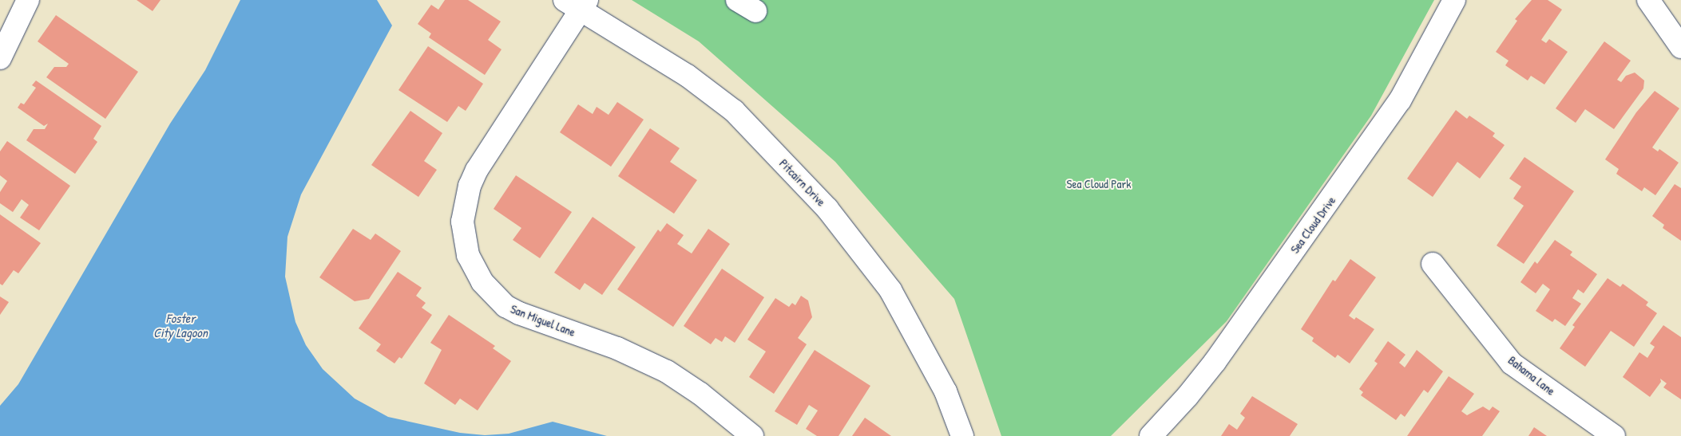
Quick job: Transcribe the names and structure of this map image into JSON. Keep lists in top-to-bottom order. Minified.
{"streets":{"street":["Pitcairn Drive","Sea Cloud Drive","San Miguel Lane","Bahama Lane"]},"crossings":[["Pitcairn Drive","San Miguel Lane"]],"water":["Foster City Lagoon"],"parks":["Sea Cloud Park"]}
